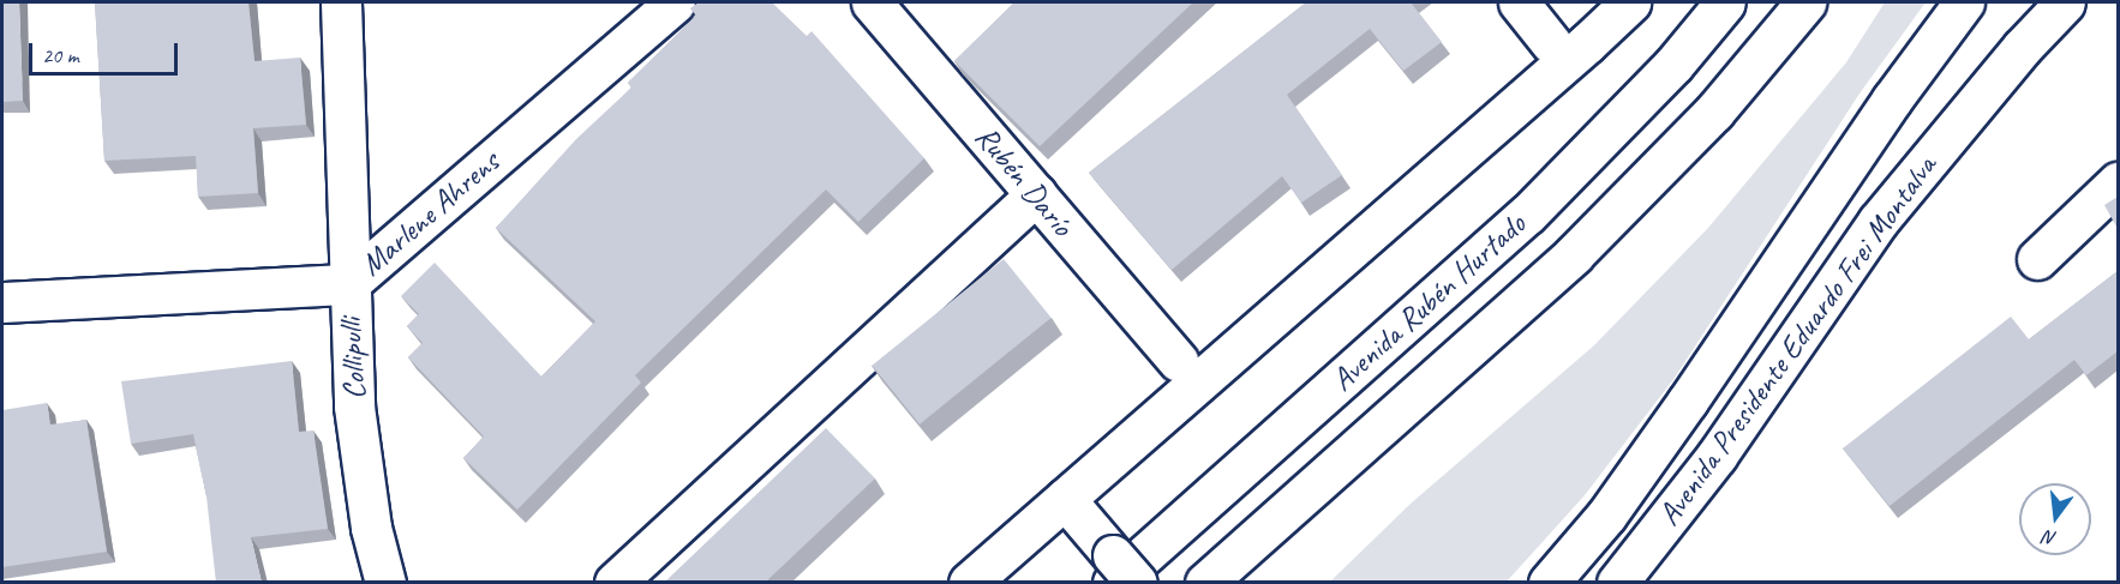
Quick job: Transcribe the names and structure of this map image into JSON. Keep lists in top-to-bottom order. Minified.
{"streets":{"main road":["Rubén Darío","Marlene Ahrens","Avenida Rubén Hurtado","Avenida Presidente Eduardo Frei Montalva","Collipulli"]},"crossings":[["Marlene Ahrens","Collipulli"]],"scale_bar":"20 m","north":"bottom"}
